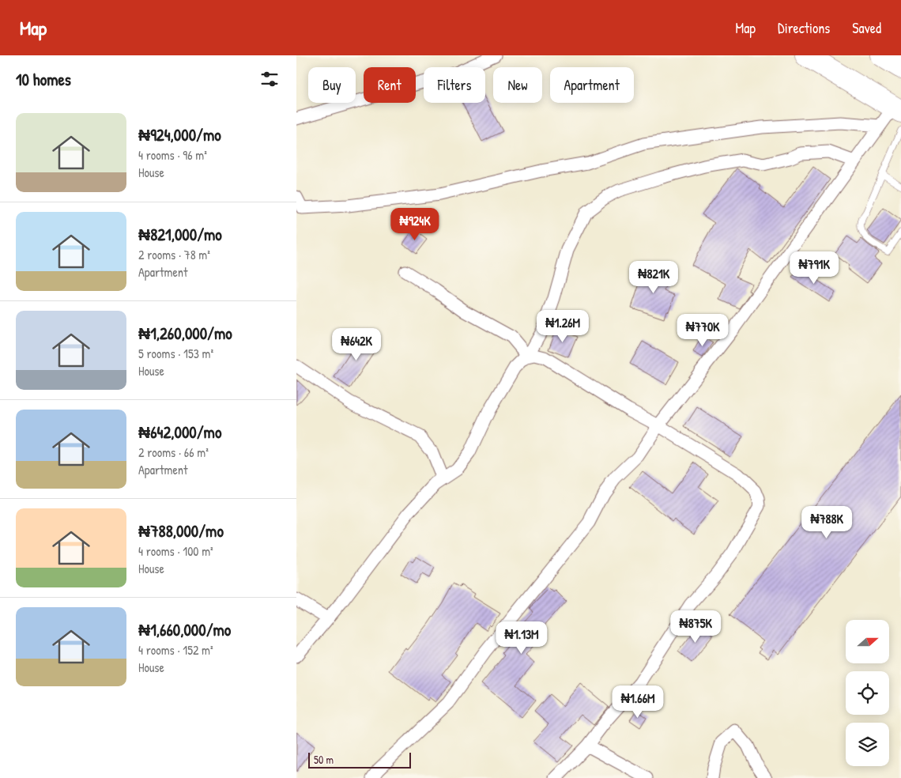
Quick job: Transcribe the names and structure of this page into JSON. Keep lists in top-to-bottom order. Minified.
{"scale_bar":"50 m","north":"right","page":{"header":"Map","nav":["Map","Directions","Saved"],"heading":"10 homes","chip":["Buy","Rent","Filters","New","Apartment"],"list":[{"name":"₦924,000/mo","note":"4 rooms · 96 m² · House"},{"name":"₦821,000/mo","note":"2 rooms · 78 m² · Apartment"},{"name":"₦1,260,000/mo","note":"5 rooms · 153 m² · House"},{"name":"₦642,000/mo","note":"2 rooms · 66 m² · Apartment"},{"name":"₦788,000/mo","note":"4 rooms · 100 m² · House"},{"name":"₦1,660,000/mo","note":"4 rooms · 152 m² · House"}],"price":["₦924K","₦791K","₦821K","₦1.26M","₦770K","₦642K","₦788K","₦875K","₦1.13M","₦1.66M"],"scale":"50 m"}}
